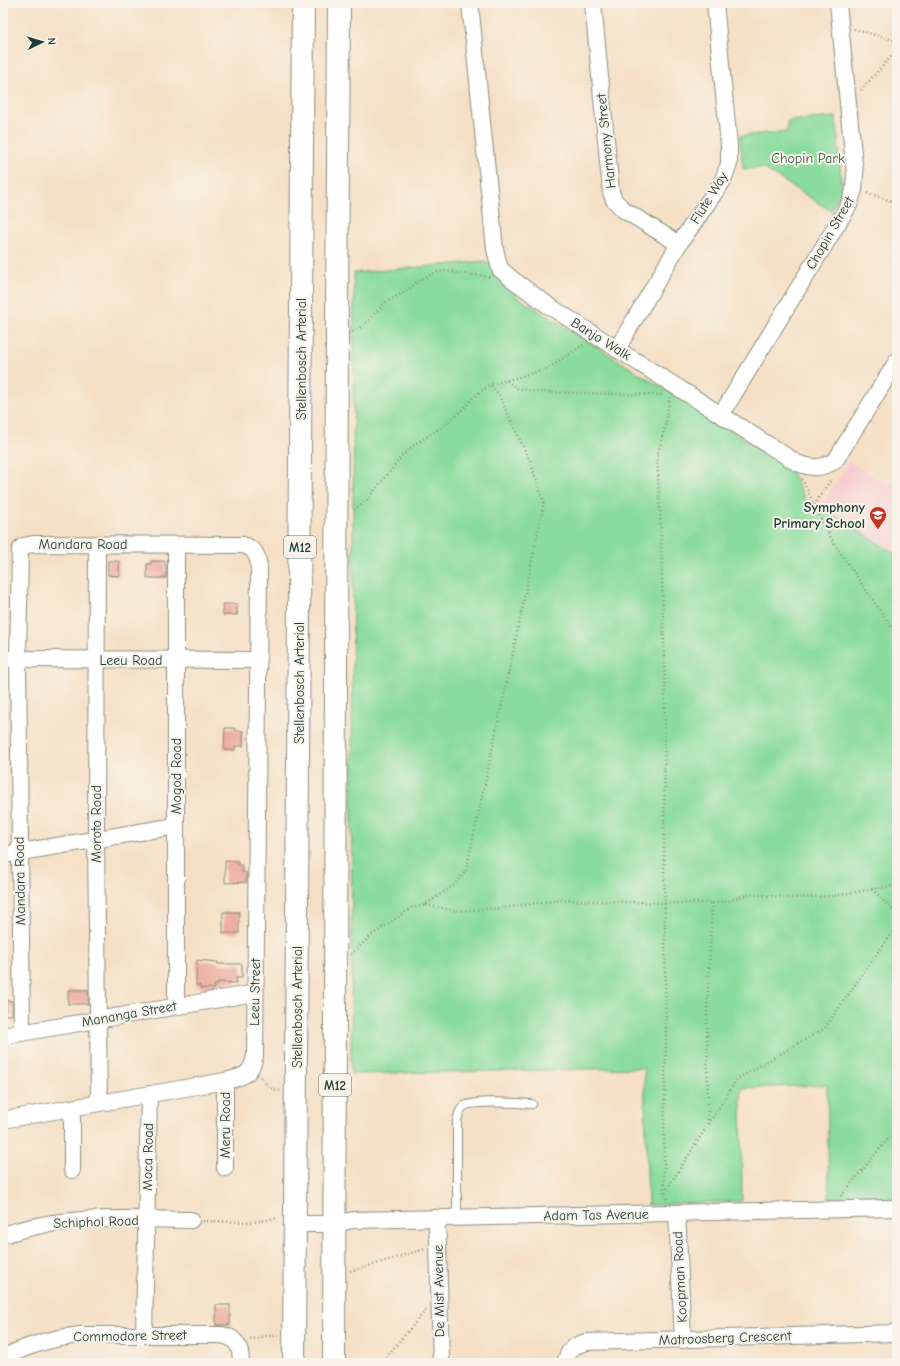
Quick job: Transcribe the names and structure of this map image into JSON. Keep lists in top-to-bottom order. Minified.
{"streets":{"main road":["Stellenbosch Arterial","M12"],"street":["Harmony Street","Flute Way","Chopin Street","Banjo Walk","Mandara Road","Leeu Road","Mogod Road","Moroto Road","Leeu Street","Mananga Street","Meru Road","Moca Road","Adam Tas Avenue","Schiphol Road","Koopman Road","De Mist Avenue","Commodore Street","Matroosberg Crescent"]},"crossings":[["Harmony Street","Flute Way"],["Flute Way","Banjo Walk"],["Chopin Street","Banjo Walk"],["Stellenbosch Arterial","Adam Tas Avenue"],["Mandara Road","Leeu Road"],["Mandara Road","Mogod Road"],["Mandara Road","Moroto Road"],["Mandara Road","Leeu Street"],["Mandara Road","Mananga Street"],["M12","Adam Tas Avenue"],["Leeu Road","Mogod Road"],["Leeu Road","Moroto Road"],["Leeu Road","Leeu Street"],["Mogod Road","Mananga Street"],["Moroto Road","Mananga Street"],["Leeu Street","Mananga Street"],["Moca Road","Schiphol Road"],["Moca Road","Commodore Street"],["Adam Tas Avenue","Koopman Road"],["Adam Tas Avenue","De Mist Avenue"],["Koopman Road","Matroosberg Crescent"]],"parks":["Chopin Park"],"places":{"school or university":["Symphony Primary School"]},"north":"right"}
